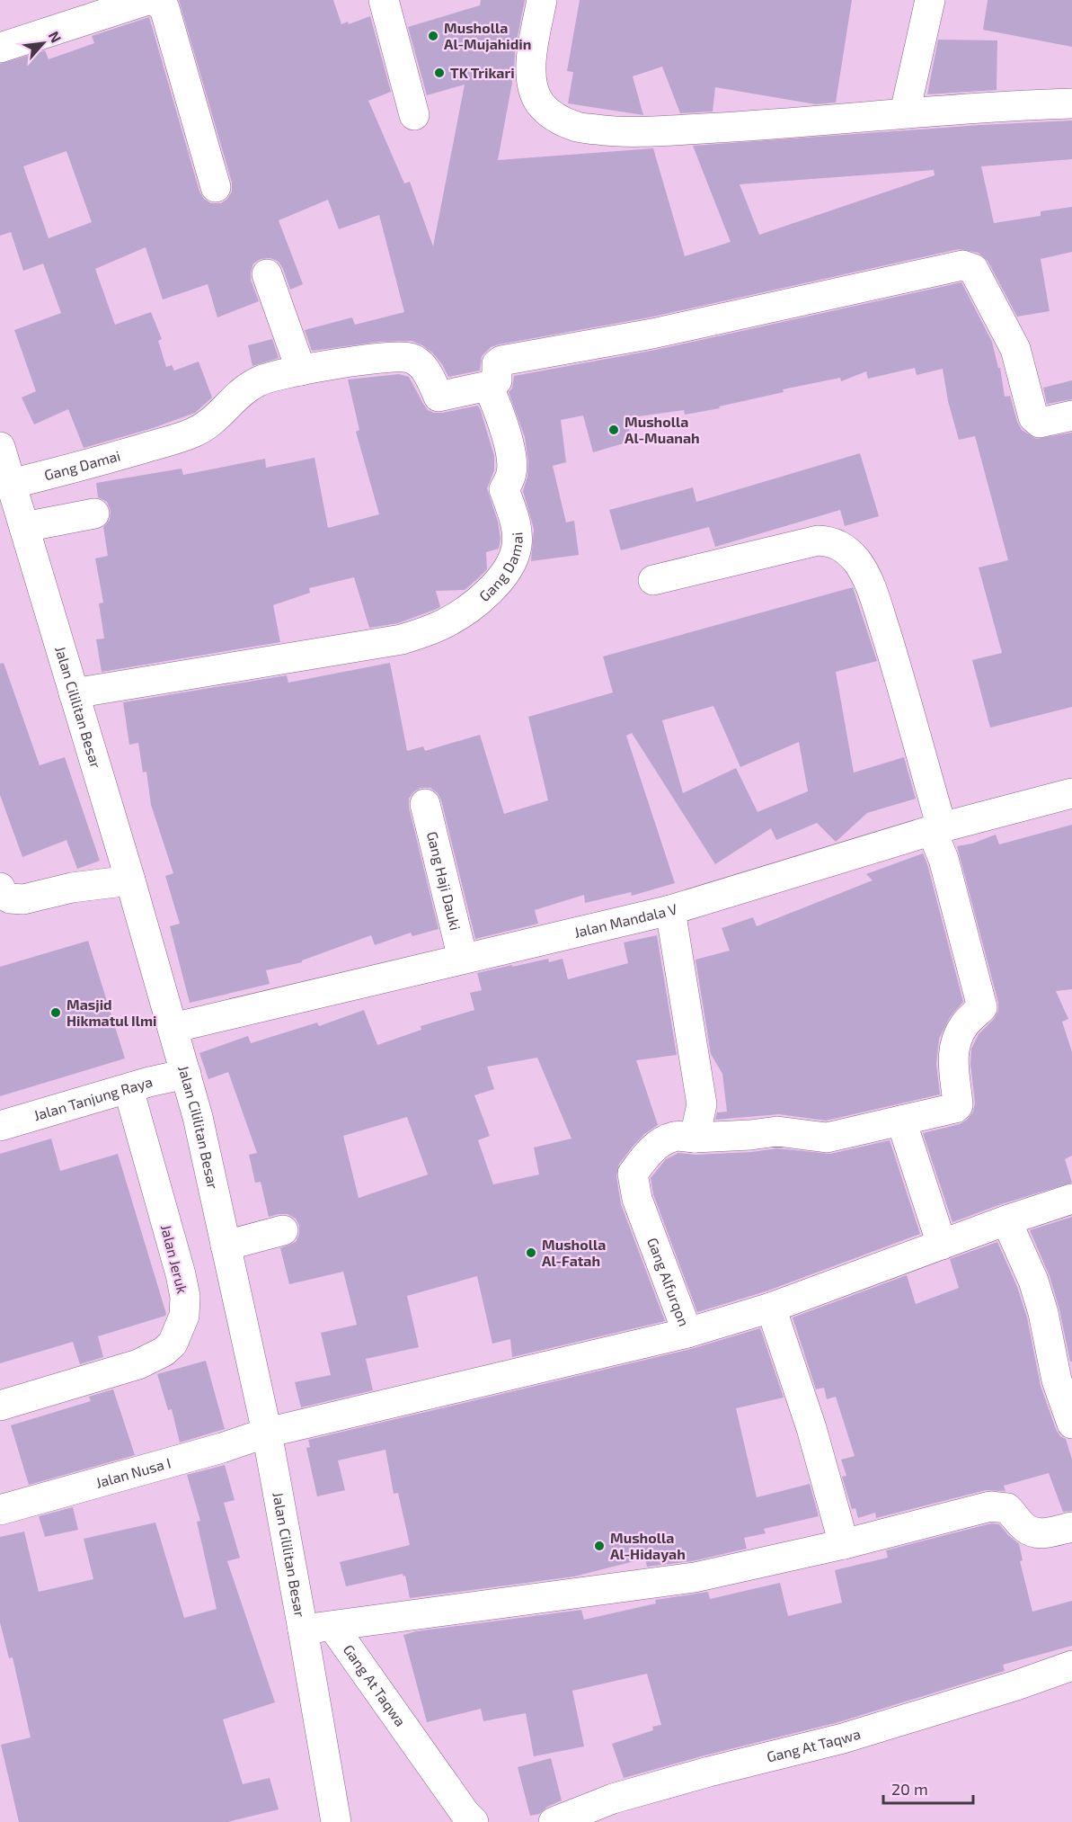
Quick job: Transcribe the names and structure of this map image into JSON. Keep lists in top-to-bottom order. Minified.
{"streets":{"street":["Gang Damai","Jalan Cililitan Besar","Gang Haji Dauki","Jalan Mandala V","Jalan Tanjung Raya","Jalan Jeruk","Gang Alfurqon","Jalan Nusa I","Gang At Taqwa"]},"crossings":[["Gang Damai","Jalan Cililitan Besar"],["Jalan Cililitan Besar","Jalan Mandala V"],["Jalan Cililitan Besar","Jalan Tanjung Raya"],["Jalan Cililitan Besar","Gang Alfurqon"],["Jalan Cililitan Besar","Jalan Nusa I"],["Gang Haji Dauki","Jalan Mandala V"],["Jalan Tanjung Raya","Jalan Jeruk"],["Gang Alfurqon","Jalan Nusa I"]],"places":["Musholla Al-Mujahidin","TK Trikari","Musholla Al-Muanah","Masjid Hikmatul Ilmi","Musholla Al-Fatah","Musholla Al-Hidayah"],"scale_bar":"20 m","north":"top right"}
